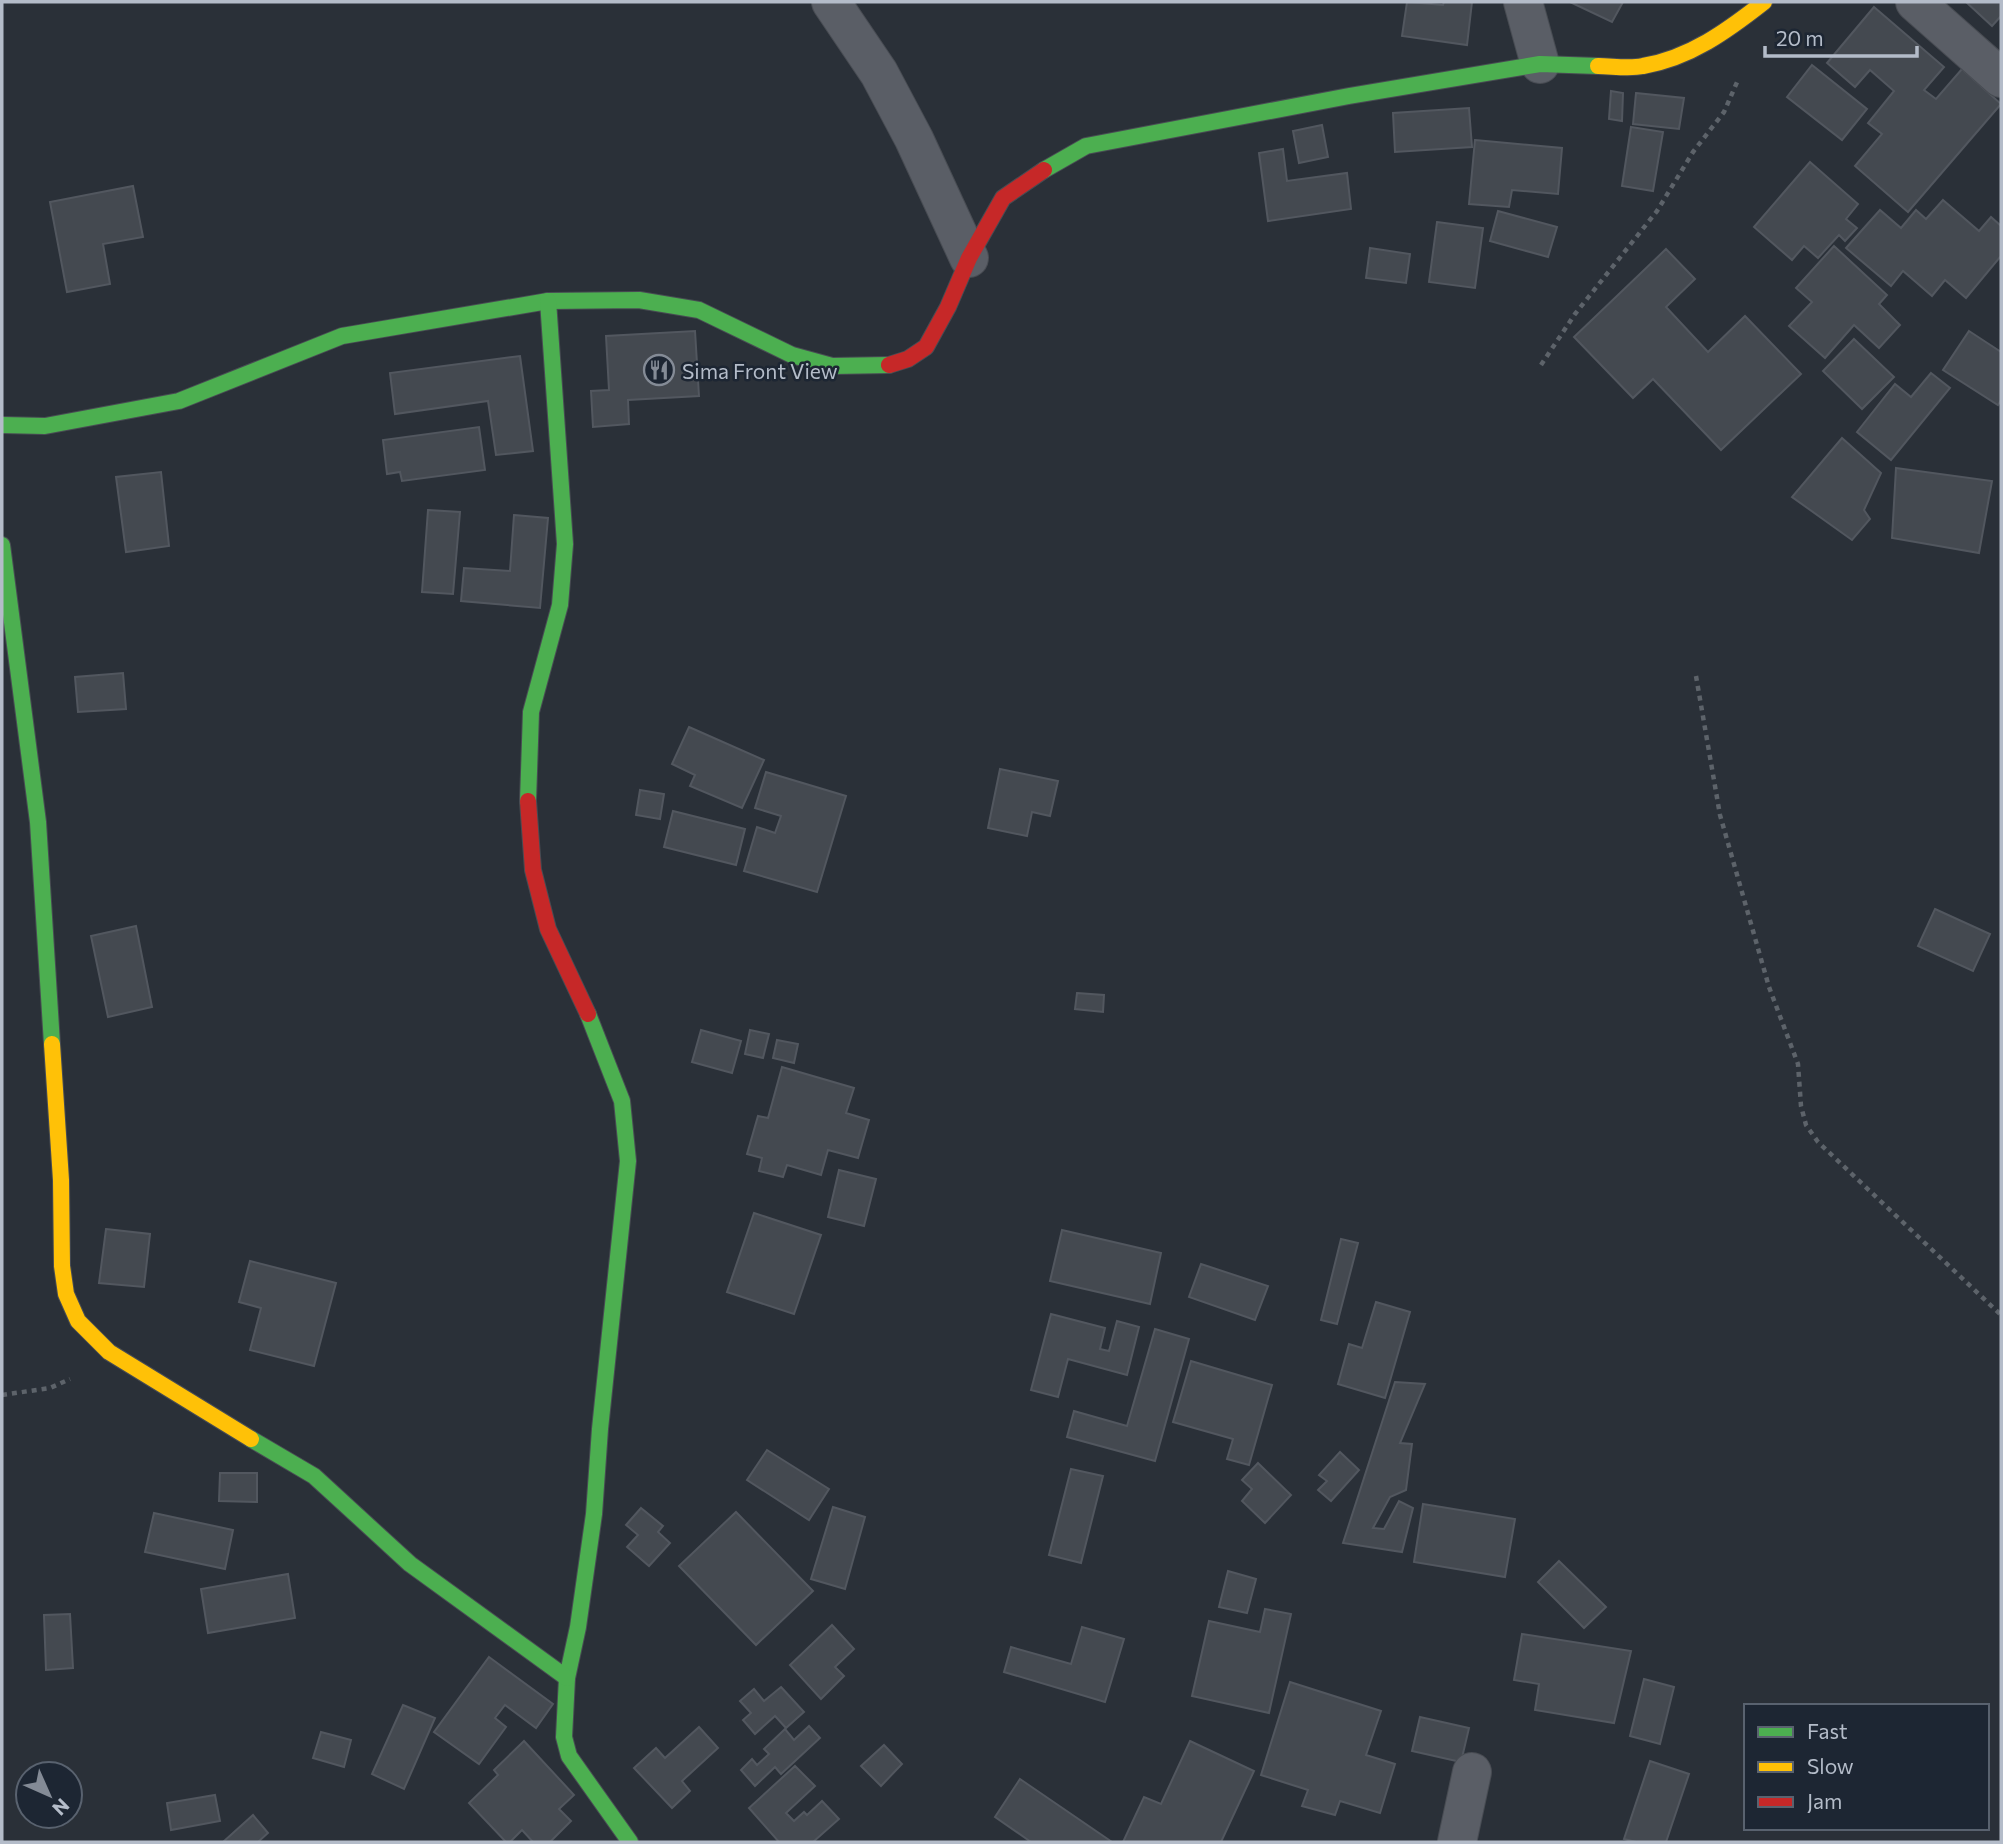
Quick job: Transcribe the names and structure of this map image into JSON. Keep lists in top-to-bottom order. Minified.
{"places":{"restaurant":["Sima Front View"]},"legend":["Fast","Slow","Jam"],"scale_bar":"20 m","north":"bottom right"}
